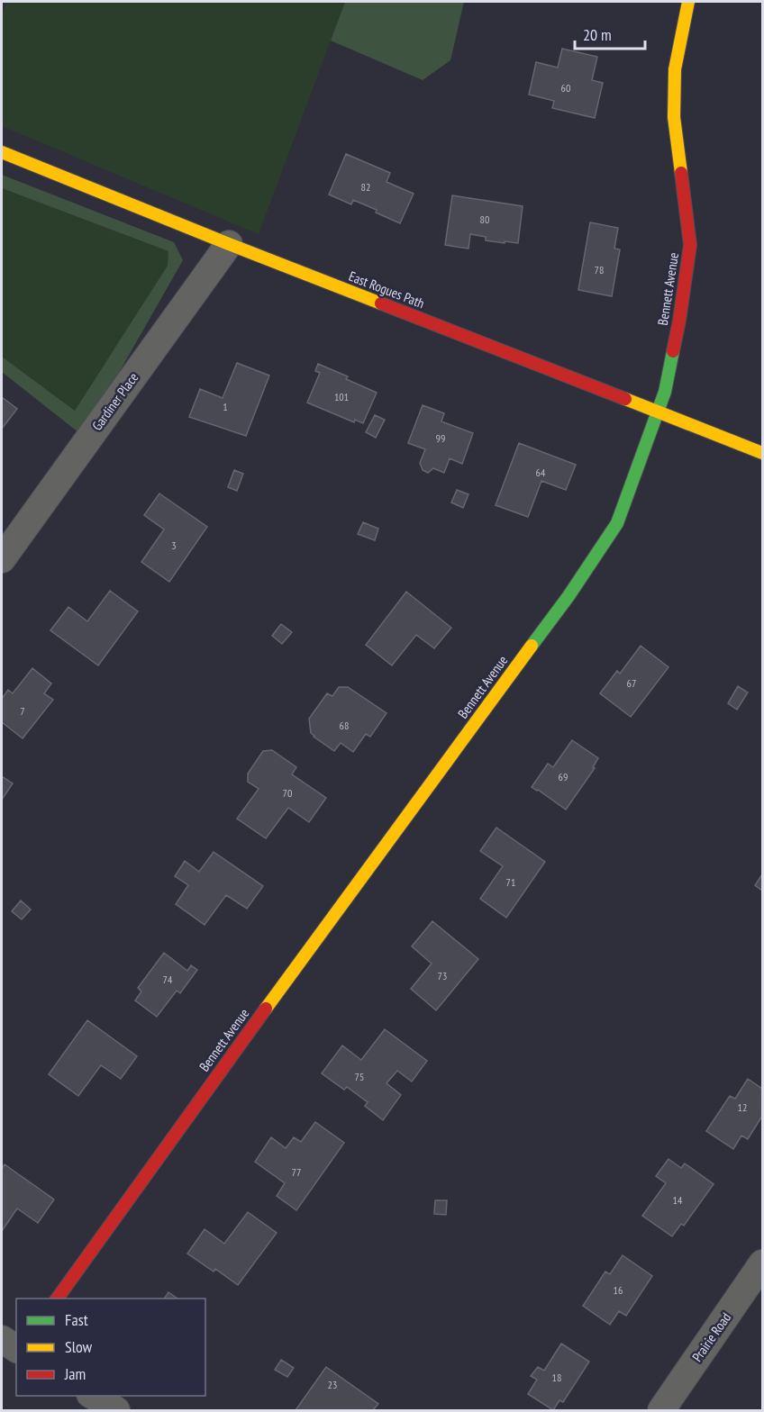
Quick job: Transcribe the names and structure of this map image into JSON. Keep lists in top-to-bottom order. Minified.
{"streets":{"street":["Bennett Avenue","East Rogues Path","Gardiner Place","Prairie Road"]},"crossings":[["Bennett Avenue","East Rogues Path"],["East Rogues Path","Gardiner Place"]],"house_numbers":["60","82","80","78","101","1","99","64","3","67","7","68","69","70","71","73","74","75","12","77","14","16","18","23"],"legend":["Fast","Slow","Jam"],"scale_bar":"20 m"}
